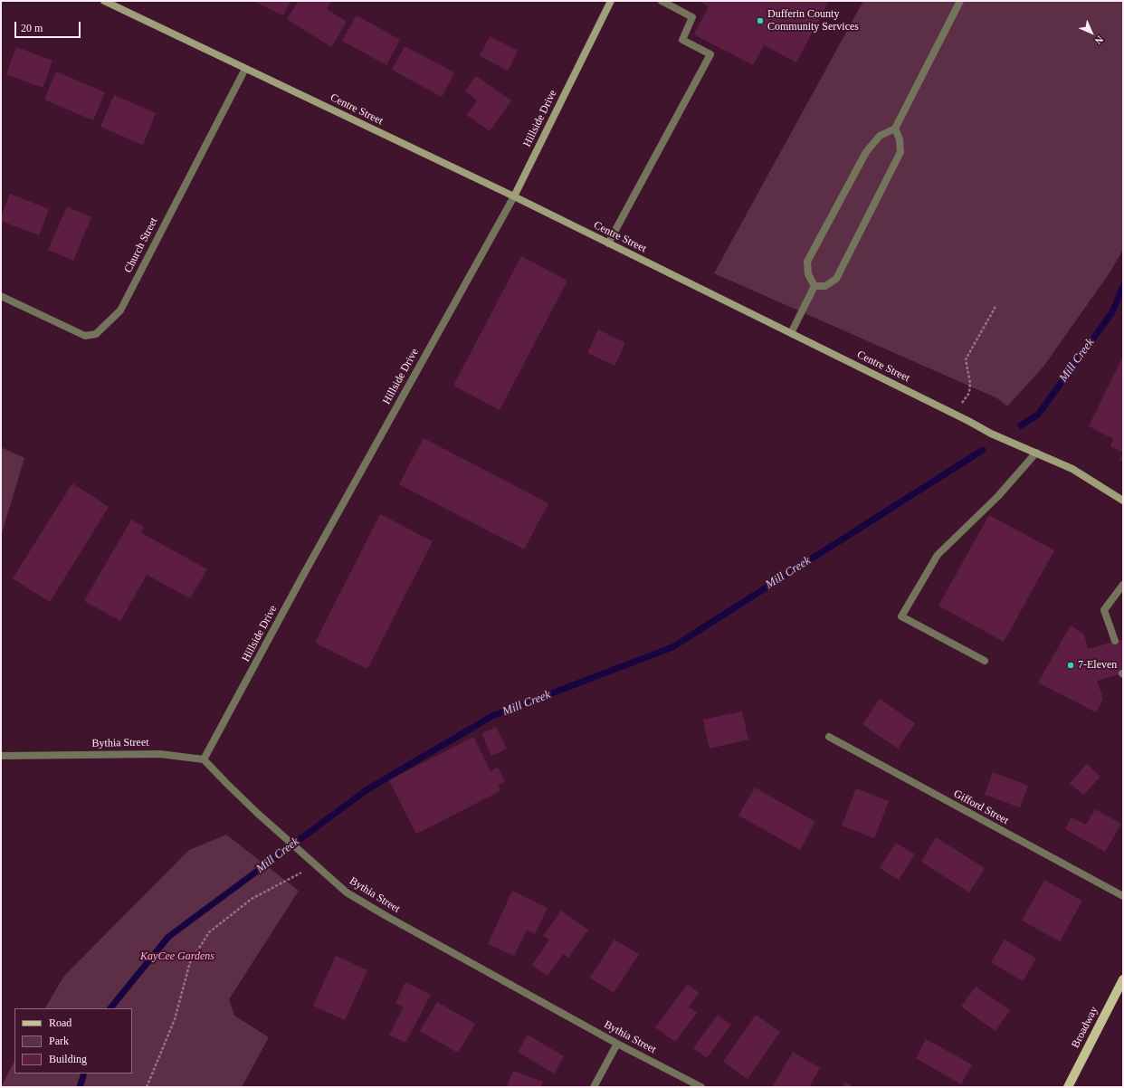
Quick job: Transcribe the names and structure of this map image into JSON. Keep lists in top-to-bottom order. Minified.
{"streets":{"main road":["Broadway"],"street":["Centre Street","Hillside Drive","Church Street","Bythia Street","Gifford Street"]},"crossings":[["Centre Street","Hillside Drive"],["Centre Street","Church Street"],["Hillside Drive","Bythia Street"]],"water":["Mill Creek"],"parks":["KayCee Gardens"],"places":["Dufferin County Community Services","7-Eleven"],"legend":["Road","Park","Building"],"scale_bar":"20 m","north":"bottom right"}
